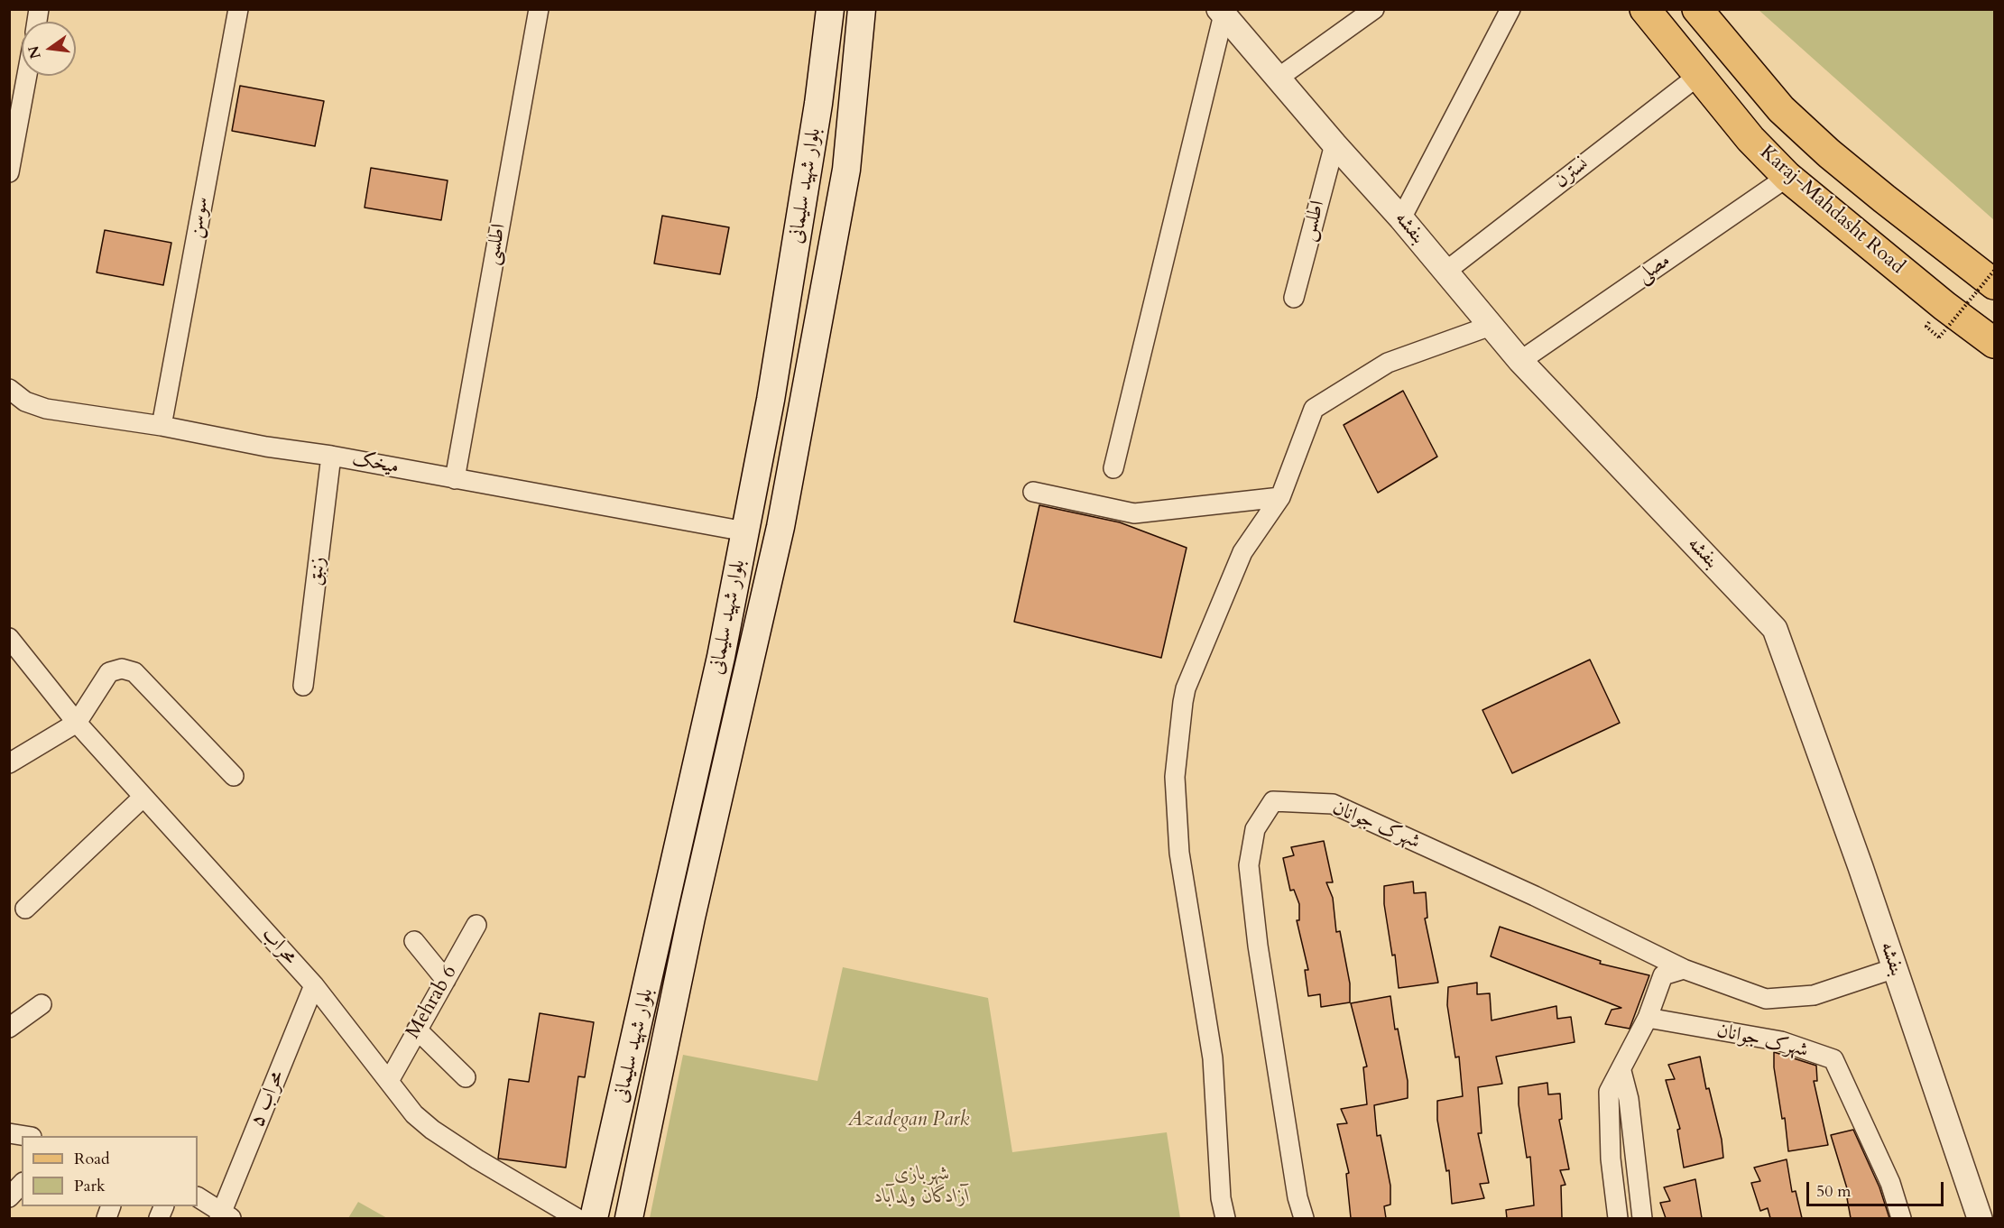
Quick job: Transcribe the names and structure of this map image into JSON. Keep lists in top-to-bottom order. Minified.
{"streets":{"main road":["بلوار شهید سلیمانی","Karaj-Mahdasht Road"],"street":["نسترن","سوسن","اطلس","بنفشه","اطلسی","مصلی","میخک","زنبق","شهرک جوانان","محراب","Mehrab 6","محراب ۵"]},"crossings":[["نسترن","Karaj-Mahdasht Road"],["نسترن","بنفشه"],["بلوار شهید سلیمانی","میخک"],["Karaj-Mahdasht Road","مصلی"],["سوسن","میخک"],["اطلس","بنفشه"],["بنفشه","مصلی"],["بنفشه","شهرک جوانان"],["اطلسی","میخک"],["میخک","زنبق"],["محراب","Mehrab 6"],["محراب","محراب ۵"]],"parks":["Azadegan Park","شهربازی آزادگان ولدآباد"],"legend":["Road","Park"],"scale_bar":"50 m","north":"left"}
